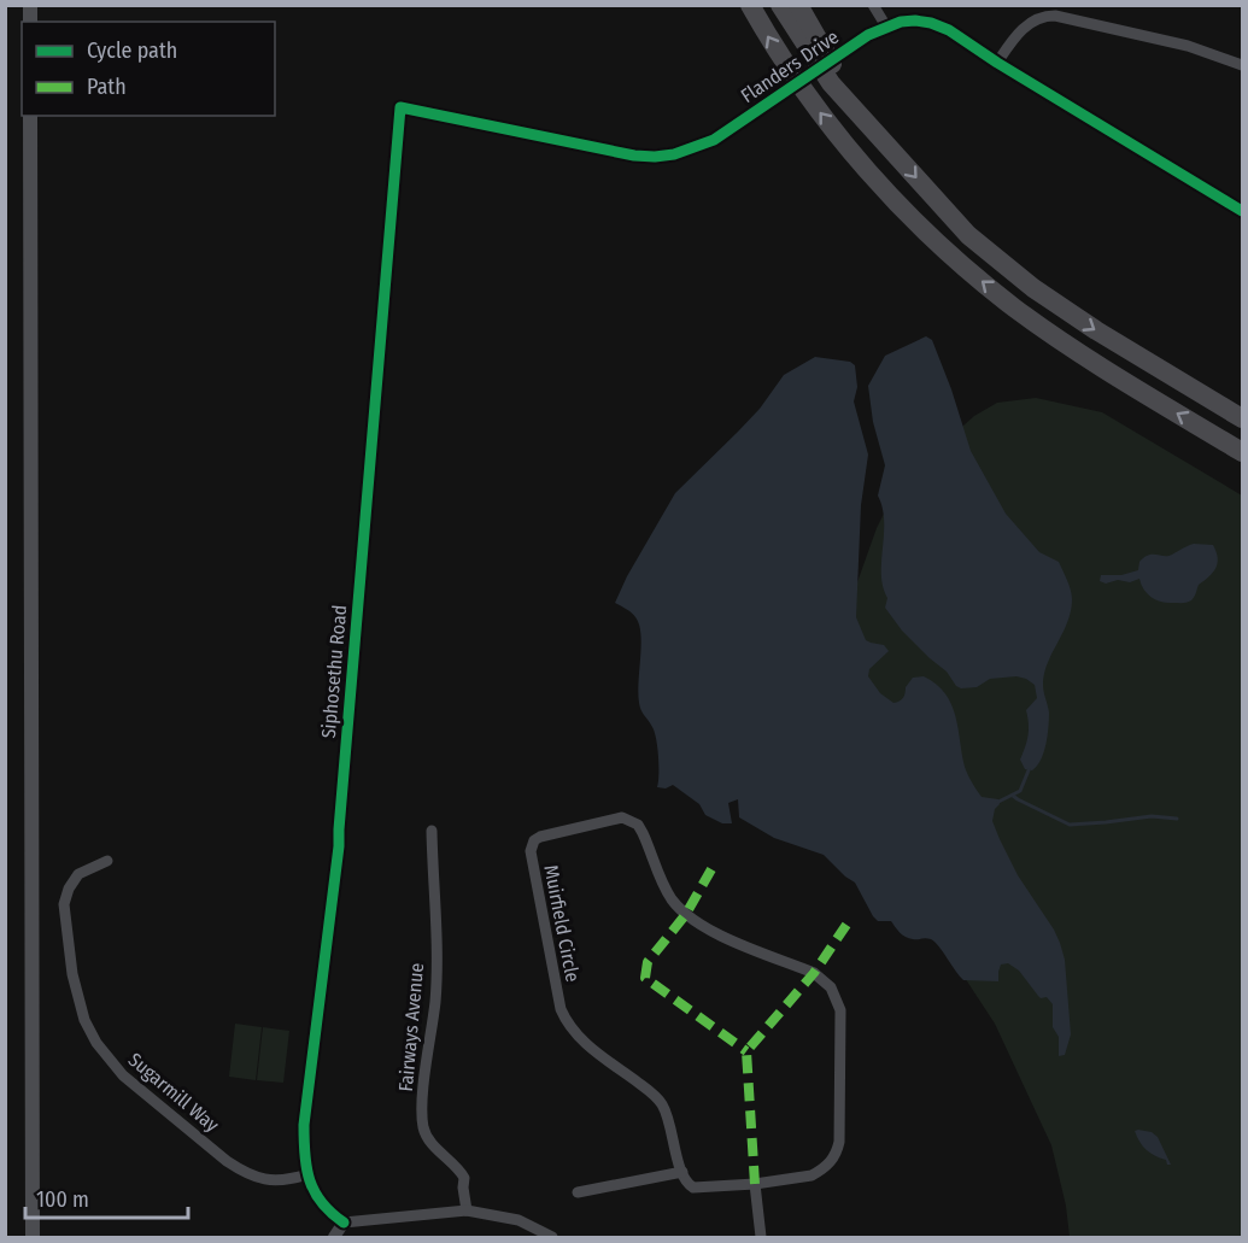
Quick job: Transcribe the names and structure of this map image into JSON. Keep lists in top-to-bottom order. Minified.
{"streets":{"street":["Flanders Drive","Siphosethu Road","Muirfield Circle","Fairways Avenue","Sugarmill Way"]},"crossings":[["Flanders Drive","Siphosethu Road"],["Siphosethu Road","Sugarmill Way"]],"legend":["Cycle path","Path"],"scale_bar":"100 m"}
